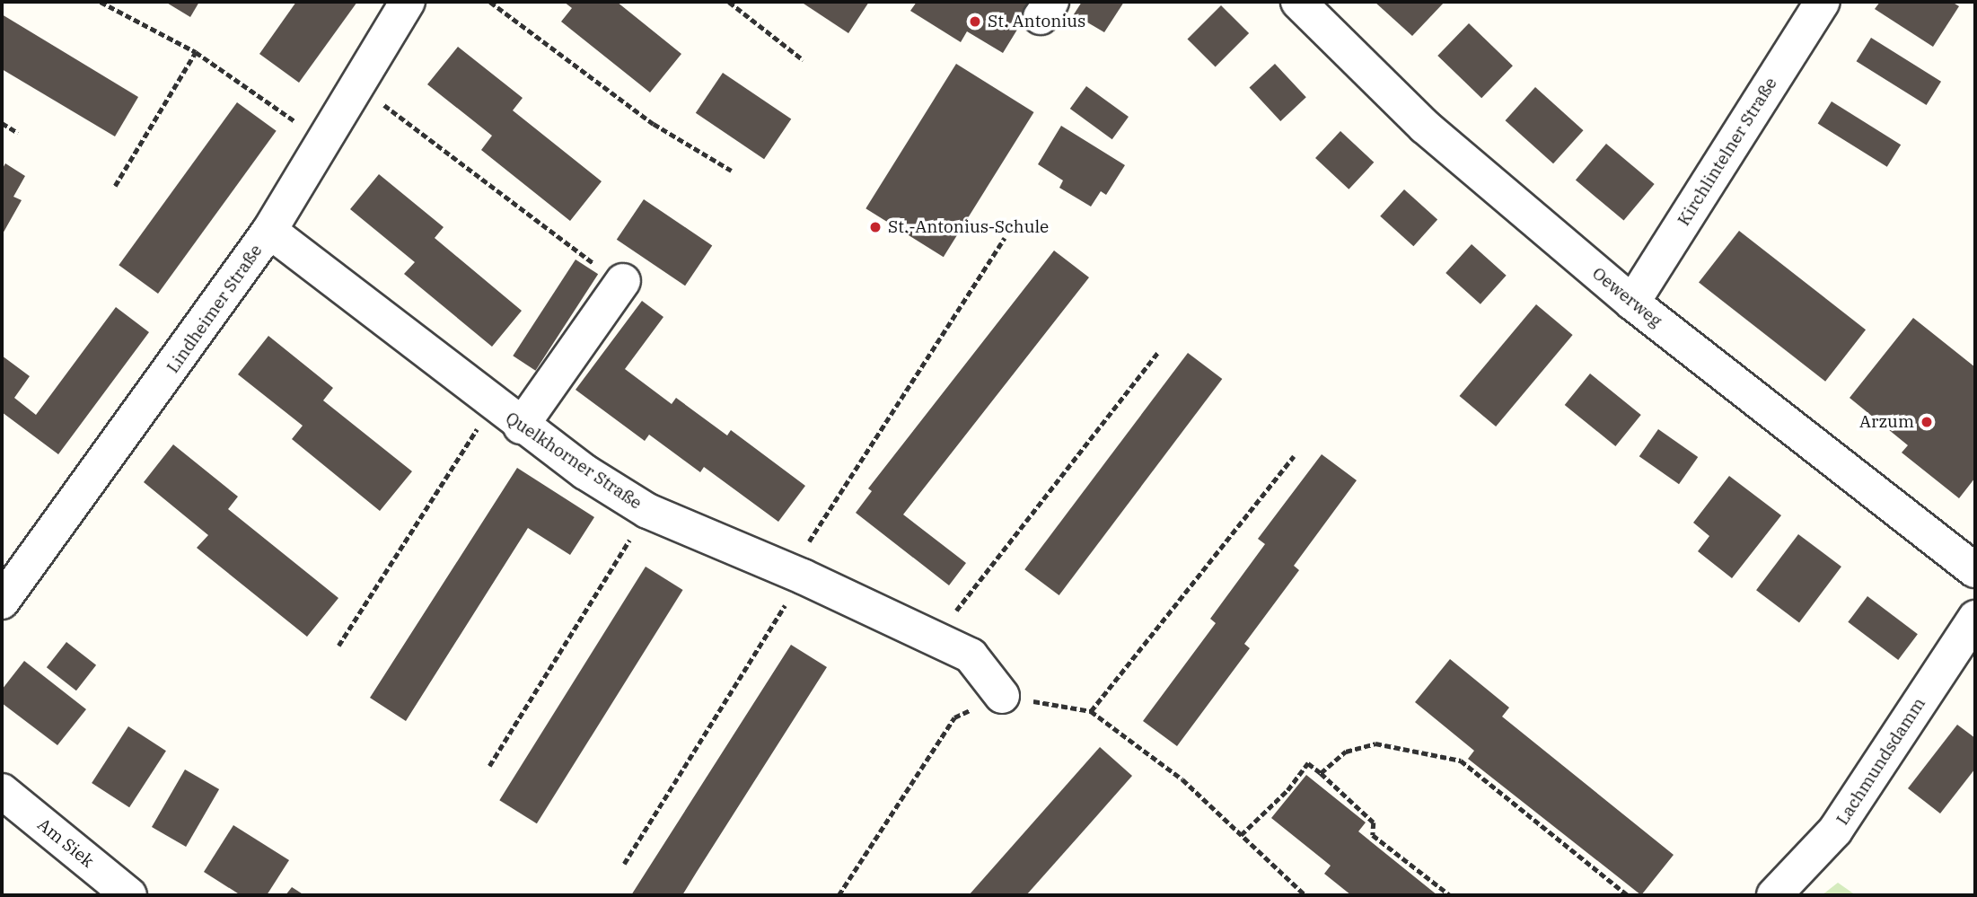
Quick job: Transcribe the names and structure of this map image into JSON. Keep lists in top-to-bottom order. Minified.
{"streets":{"street":["Kirchlintelner Straße","Oewerweg","Lindheimer Straße","Quelkhorner Straße","Lachmundsdamm","Am Siek"]},"crossings":[["Kirchlintelner Straße","Oewerweg"],["Lindheimer Straße","Quelkhorner Straße"]],"places":["St. Antonius","St.-Antonius-Schule","Arzum"]}
